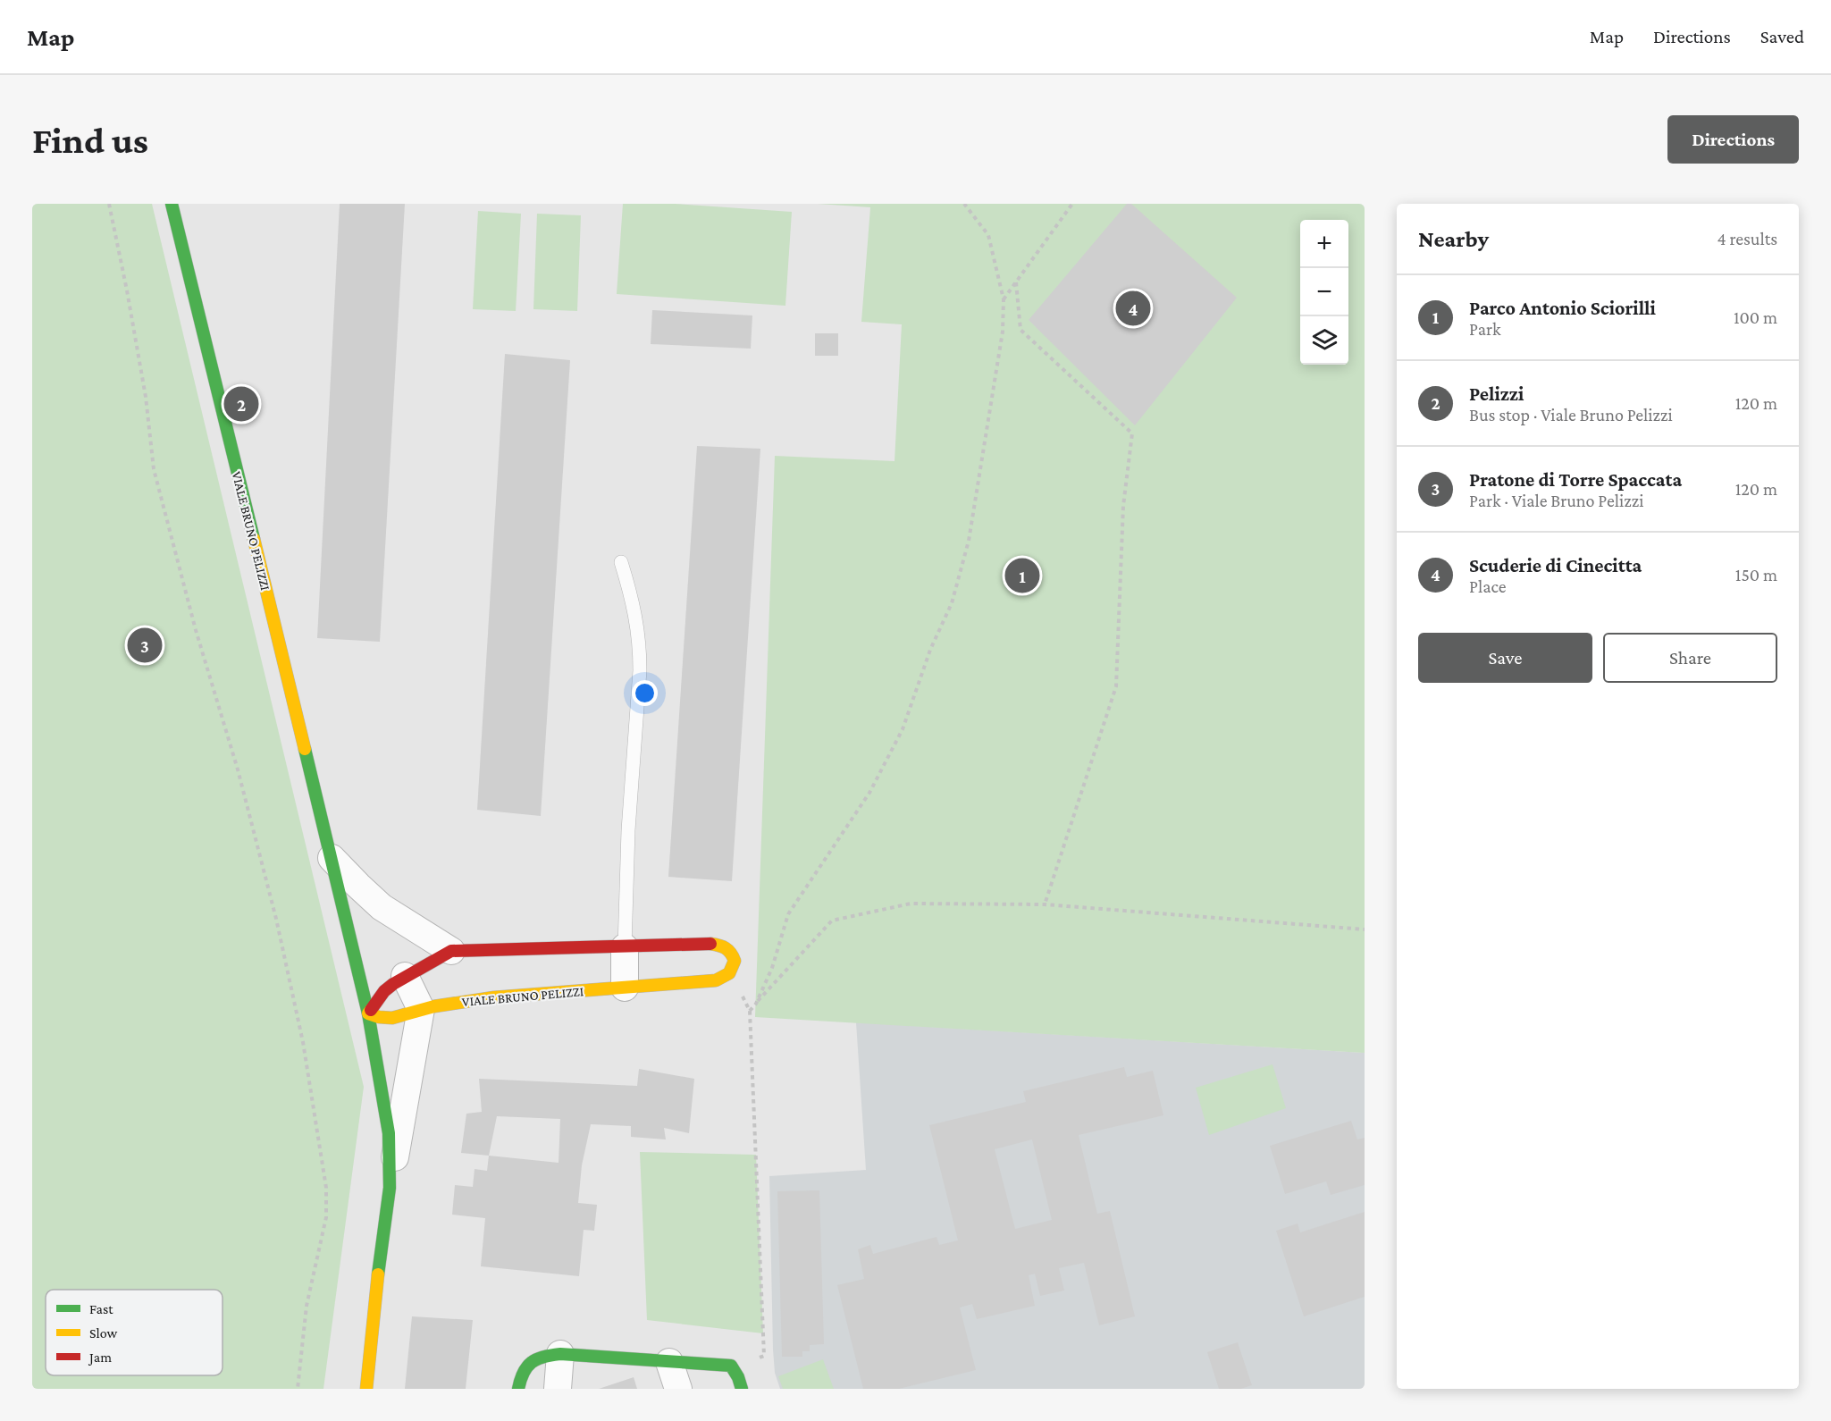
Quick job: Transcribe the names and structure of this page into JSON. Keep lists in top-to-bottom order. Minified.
{"streets":{"street":["VIALE BRUNO PELIZZI"]},"legend":["Fast","Slow","Jam"],"page":{"header":"Map","nav":["Map","Directions","Saved"],"buttons":["Directions",["Save","Share"]],"title":"Find us","heading":["Nearby","4 results"],"map_buttons":["+","−"],"list":[{"mark":"1","name":"Parco Antonio Sciorilli","note":"Park","value":"100 m"},{"mark":"2","name":"Pelizzi","note":"Bus stop · Viale Bruno Pelizzi","value":"120 m"},{"mark":"3","name":"Pratone di Torre Spaccata","note":"Park · Viale Bruno Pelizzi","value":"120 m"},{"mark":"4","name":"Scuderie di Cinecitta","note":"Place","value":"150 m"}],"pins":["4","2","1","3"]}}
